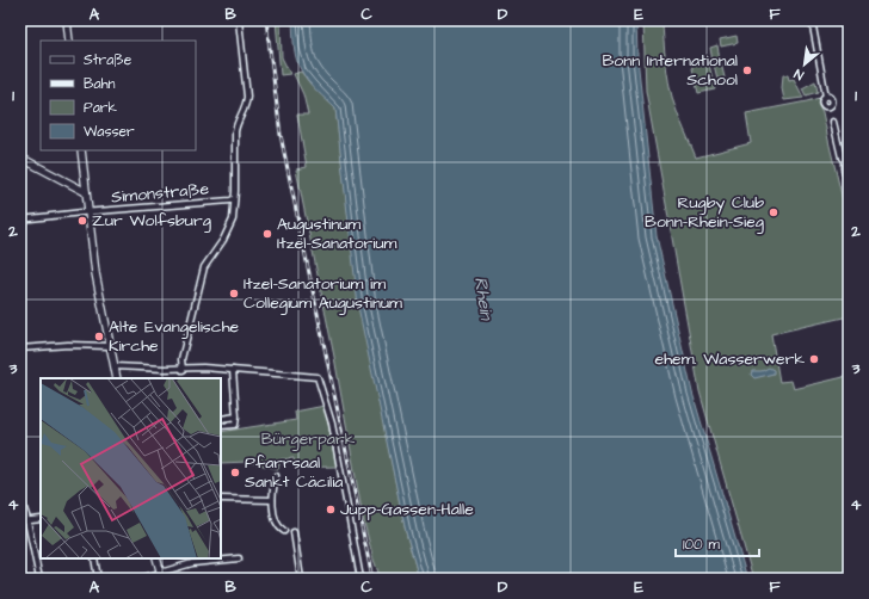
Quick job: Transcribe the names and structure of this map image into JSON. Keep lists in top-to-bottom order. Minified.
{"streets":{"street":["Simonstraße"]},"water":["Rhein"],"parks":["Bürgerpark"],"places":["Bonn International School","Rugby Club Bonn-Rhein-Sieg","Zur Wolfsburg","Augustinum Itzel-Sanatorium","Itzel-Sanatorium im Collegium Augustinum","Alte Evangelische Kirche","ehem. Wasserwerk","Pfarrsaal Sankt Cäcilia","Jupp-Gassen-Halle"],"legend":["Straße","Bahn","Park","Wasser"],"scale_bar":"100 m","north":"bottom left","grid":{"columns":["A","B","C","D","E","F"],"rows":["1","2","3","4"]}}
